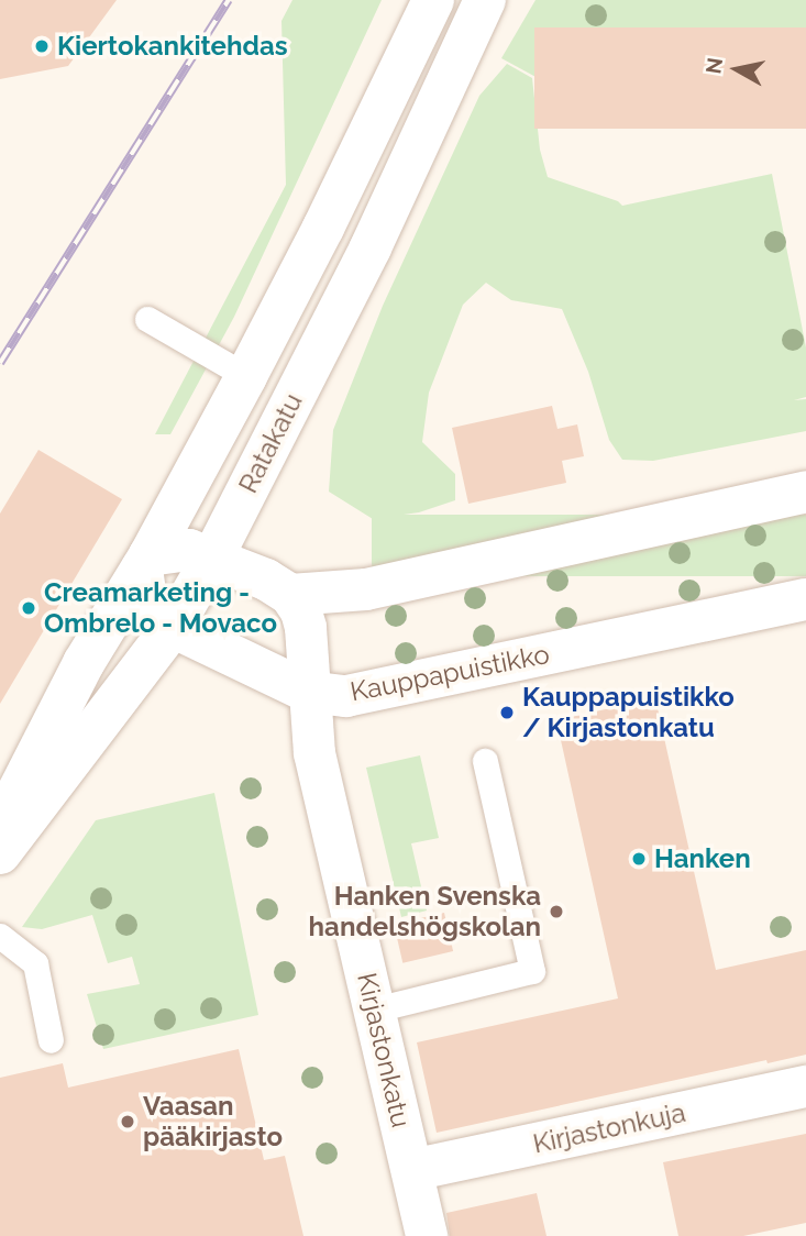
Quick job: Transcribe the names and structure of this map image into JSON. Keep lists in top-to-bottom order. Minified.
{"streets":{"street":["Ratakatu","Kauppapuistikko","Kirjastonkatu","Kirjastonkuja"]},"crossings":[["Ratakatu","Kauppapuistikko"],["Kauppapuistikko","Kirjastonkatu"],["Kirjastonkatu","Kirjastonkuja"]],"places":["Kiertokankitehdas","Creamarketing - Ombrelo - Movaco","Kauppapuistikko / Kirjastonkatu","Hanken","Hanken Svenska handelshögskolan","Vaasan pääkirjasto"],"north":"left"}
